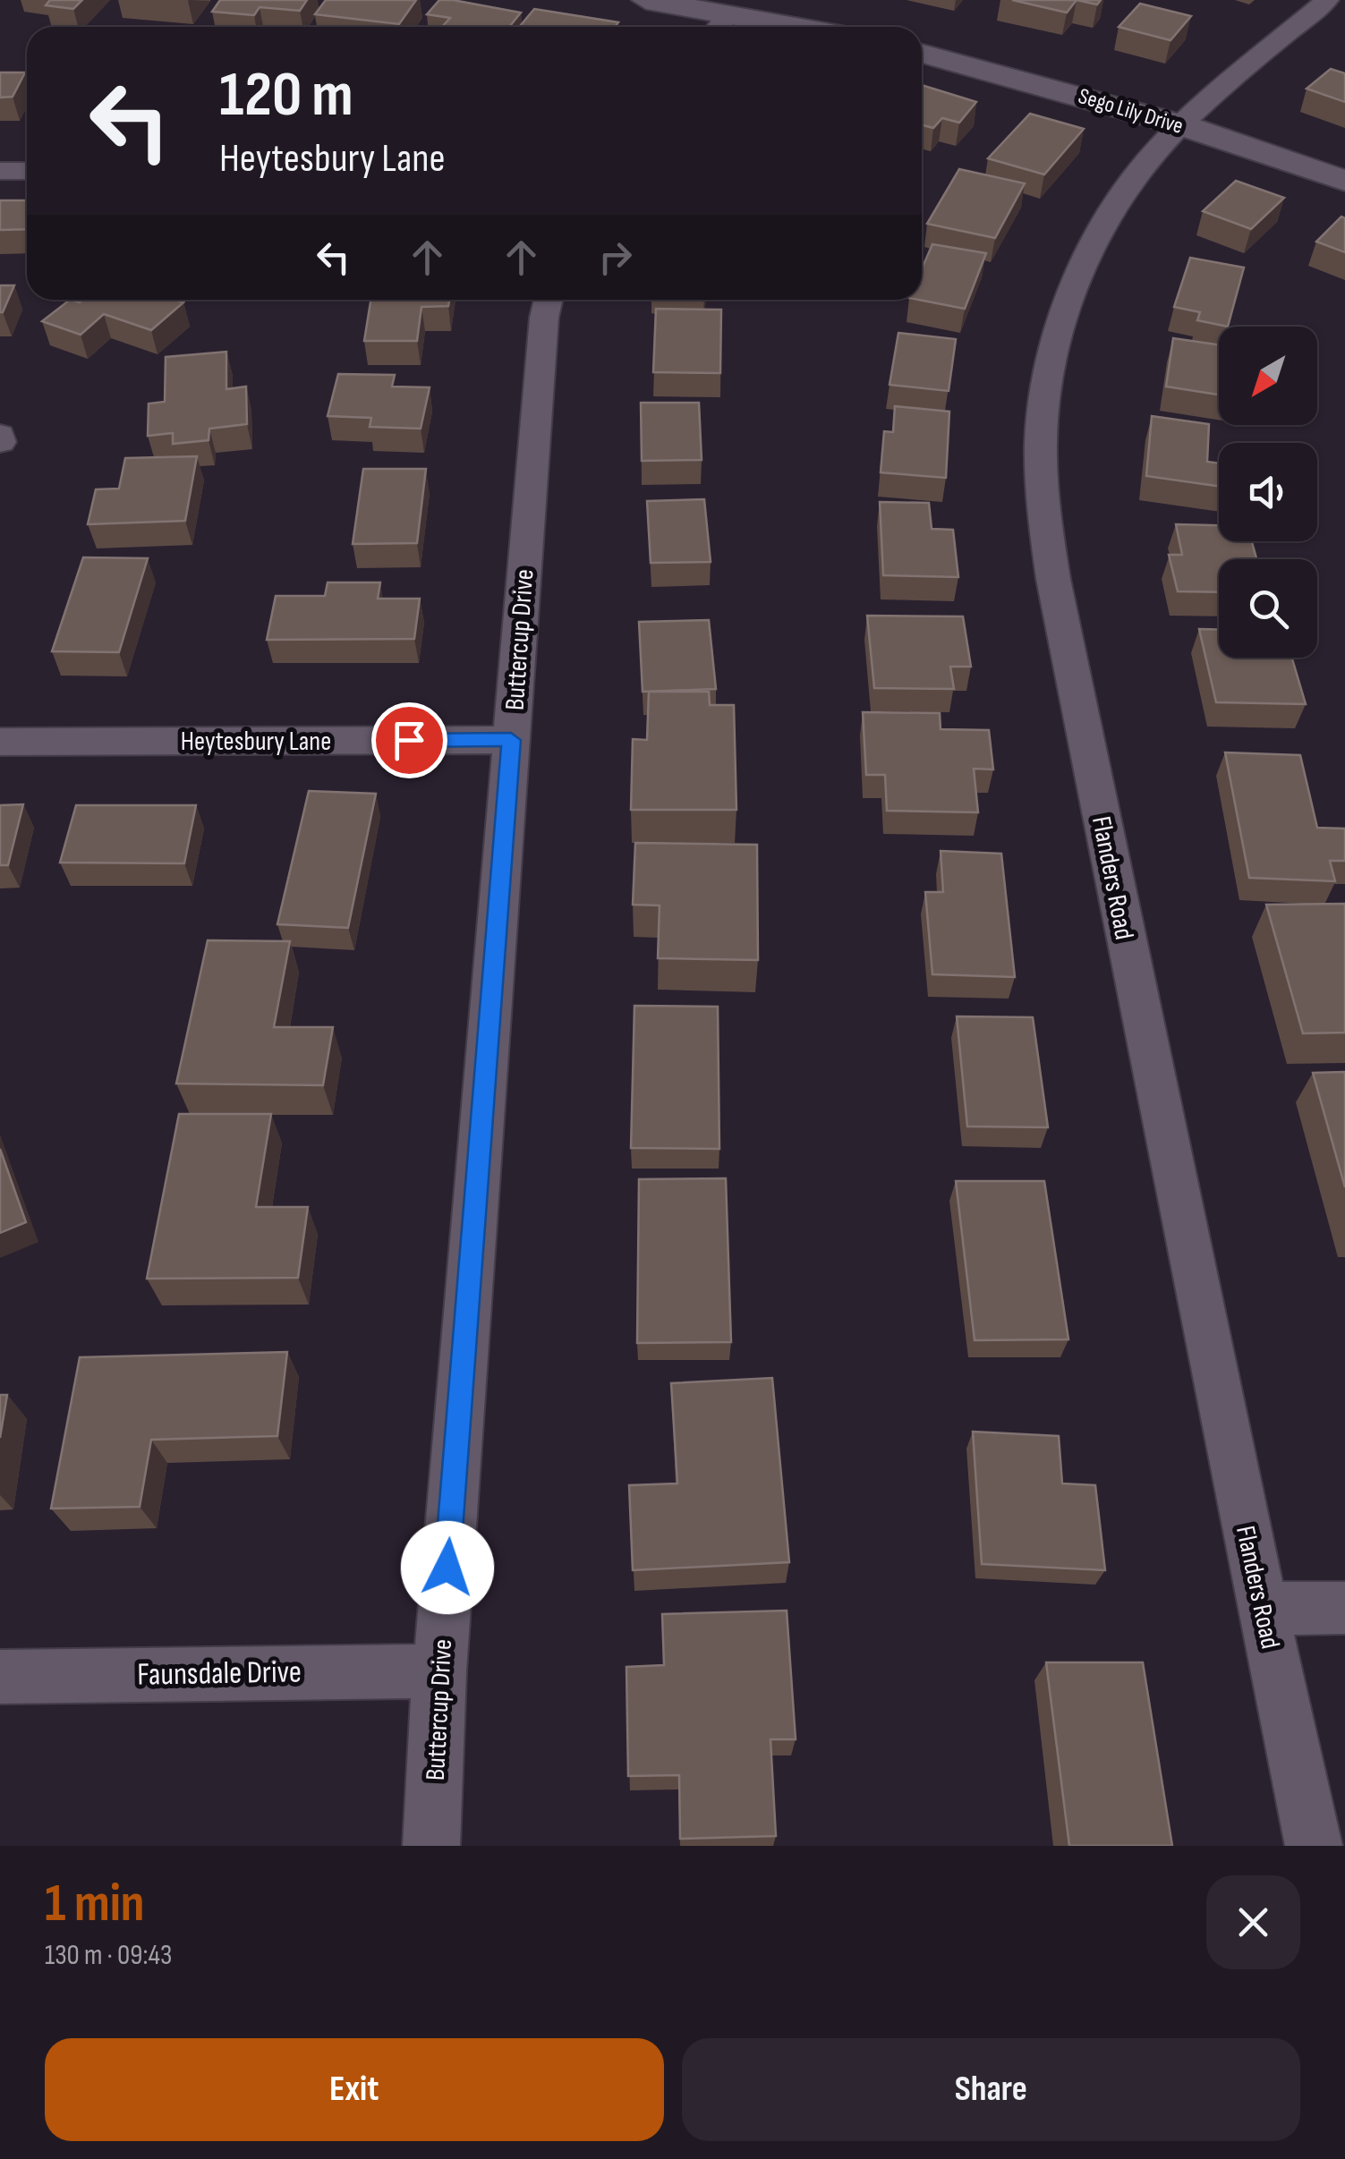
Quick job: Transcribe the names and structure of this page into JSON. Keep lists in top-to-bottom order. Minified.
{"streets":{"street":["Sego Lily Drive","Buttercup Drive","Heytesbury Lane","Flanders Road","Faunsdale Drive"]},"crossings":[["Sego Lily Drive","Flanders Road"],["Buttercup Drive","Heytesbury Lane"],["Buttercup Drive","Faunsdale Drive"]],"north":"bottom left","page":{"turn":["120 m","Heytesbury Lane"],"heading":["1 min","130 m · 09:43"],"buttons":["Exit","Share"]}}
